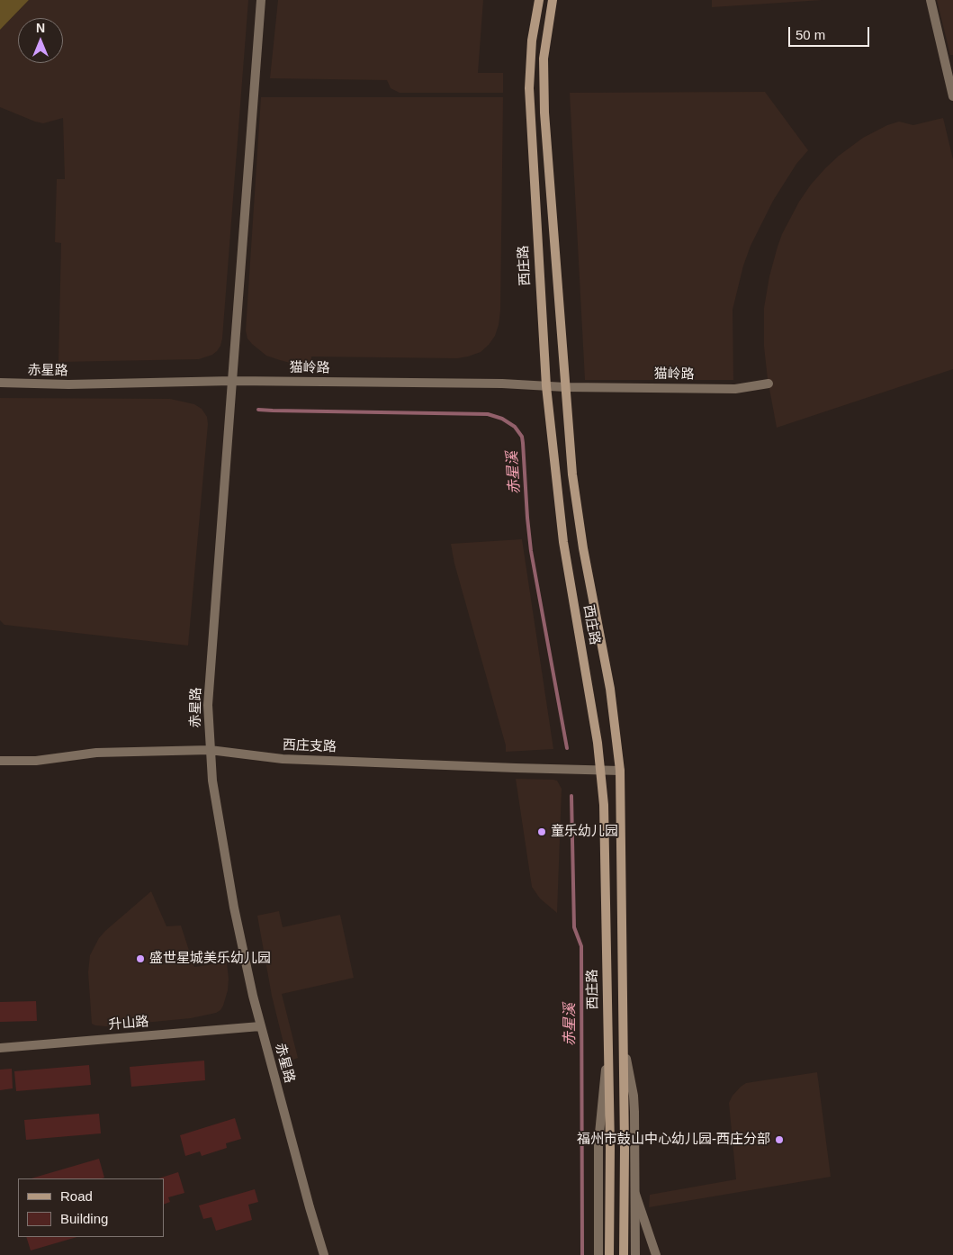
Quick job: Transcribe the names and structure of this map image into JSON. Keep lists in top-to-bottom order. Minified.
{"streets":{"main road":["西庄路"],"street":["猫岭路","赤星路","西庄支路","升山路"]},"crossings":[["西庄路","猫岭路"],["西庄路","西庄支路"],["猫岭路","赤星路"],["赤星路","西庄支路"],["赤星路","升山路"]],"water":["赤星溪"],"places":["童乐幼儿园","盛世星城美乐幼儿园","福州市鼓山中心幼儿园-西庄分部"],"legend":["Road","Building"],"scale_bar":"50 m","north":"top"}
